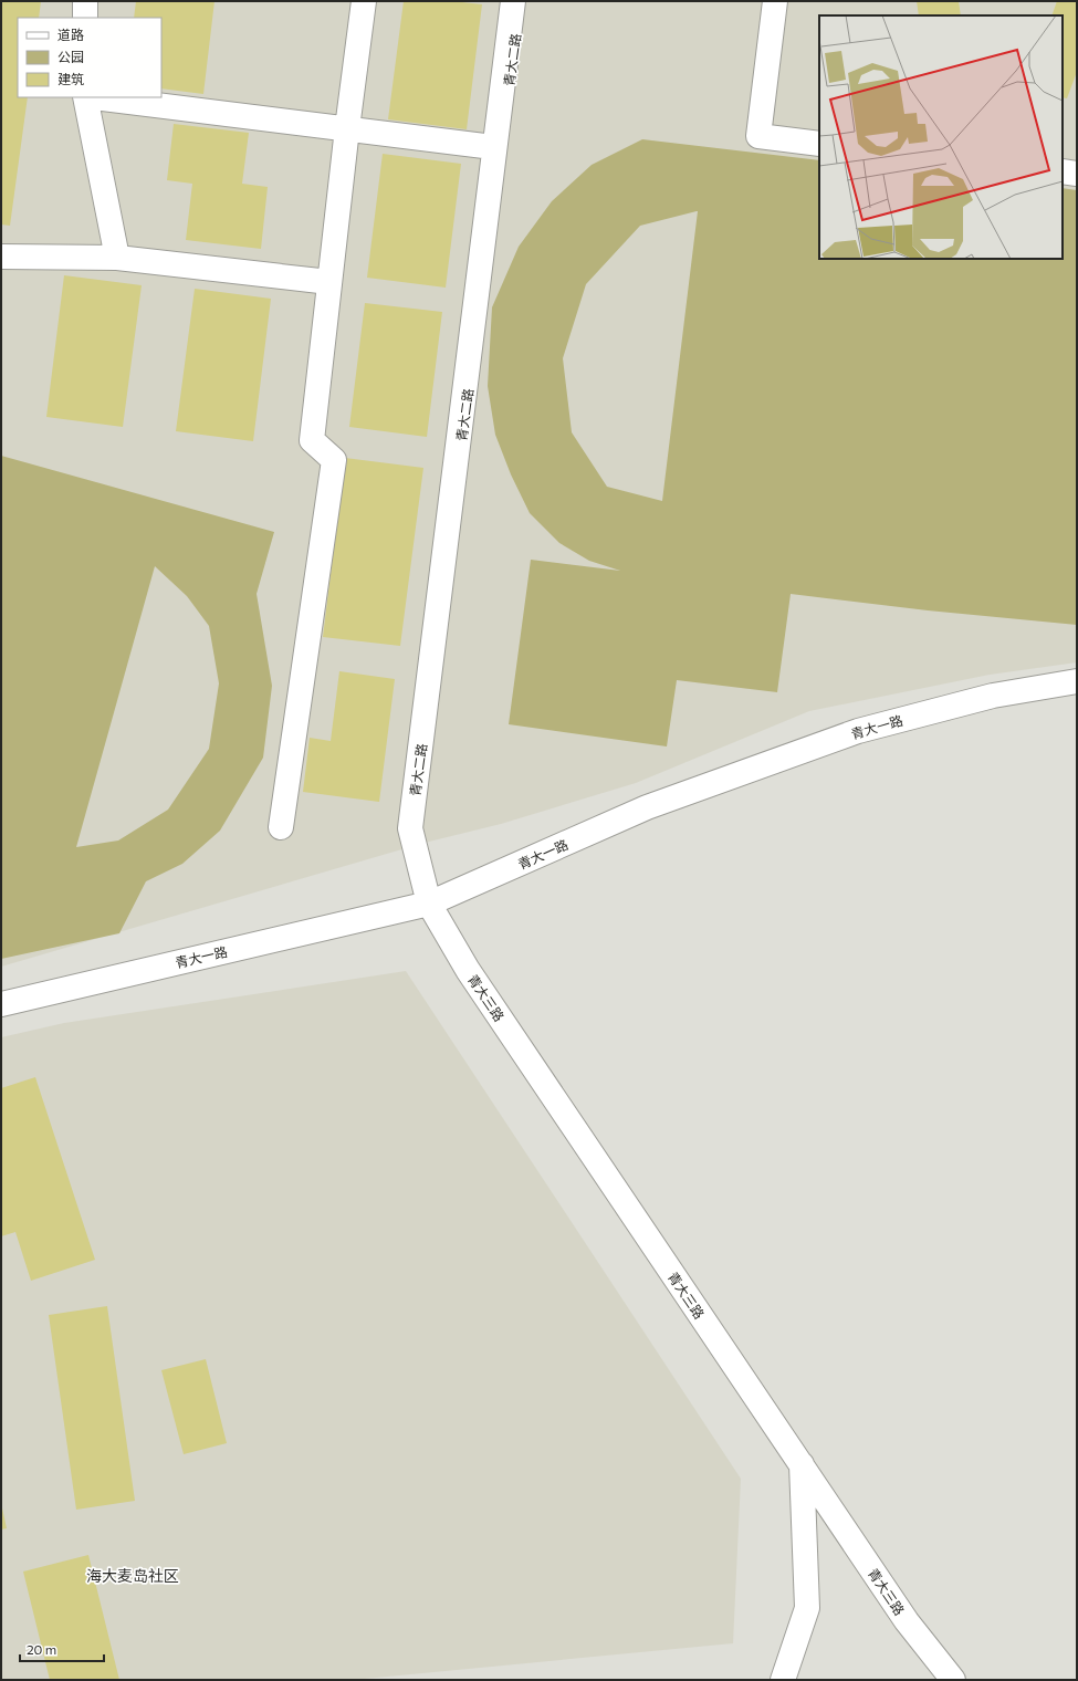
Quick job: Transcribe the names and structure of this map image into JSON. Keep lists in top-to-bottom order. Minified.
{"streets":{"street":["青大二路","青大一路","青大三路"]},"crossings":[["青大二路","青大三路"],["青大一路","青大三路"]],"districts":["海大麦岛社区"],"legend":["道路","公园","建筑"],"scale_bar":"20 m"}
